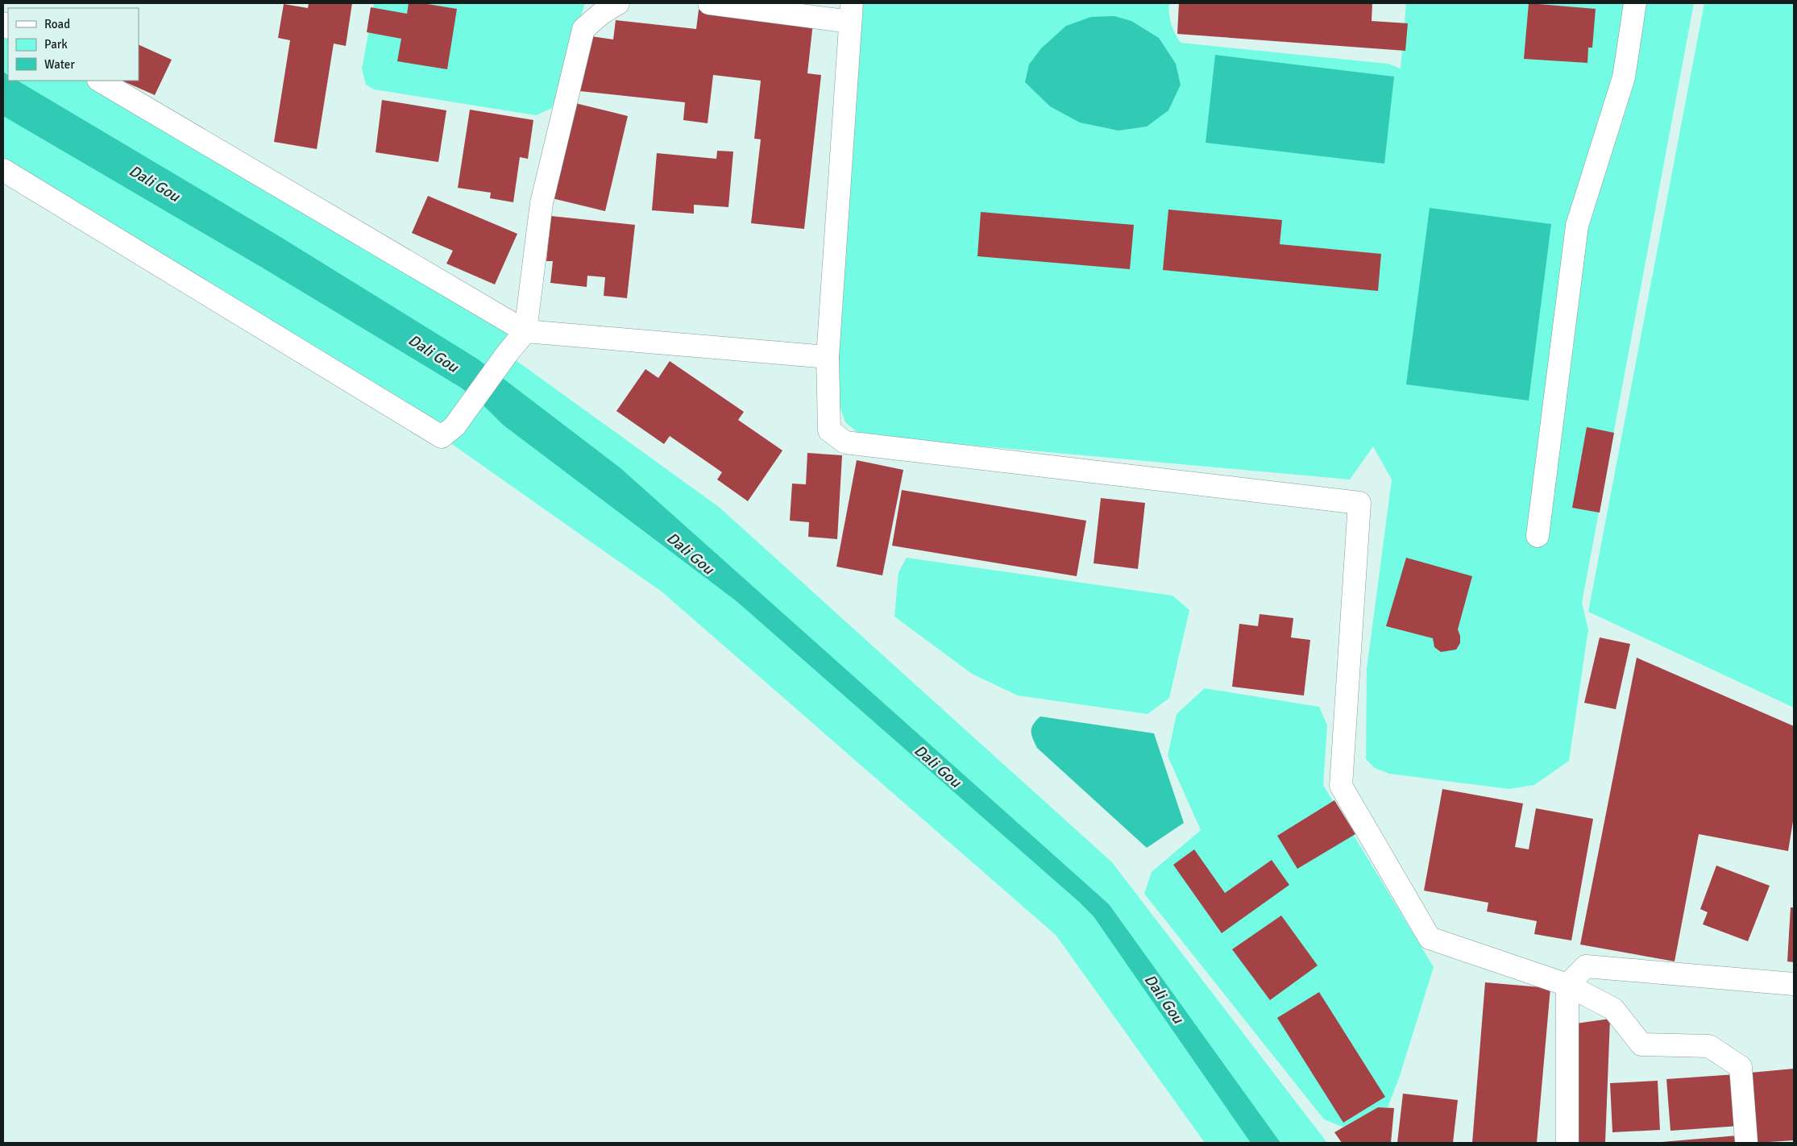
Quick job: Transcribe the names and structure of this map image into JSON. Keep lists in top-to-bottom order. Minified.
{"water":["Dali Gou"],"legend":["Road","Park","Water"]}
